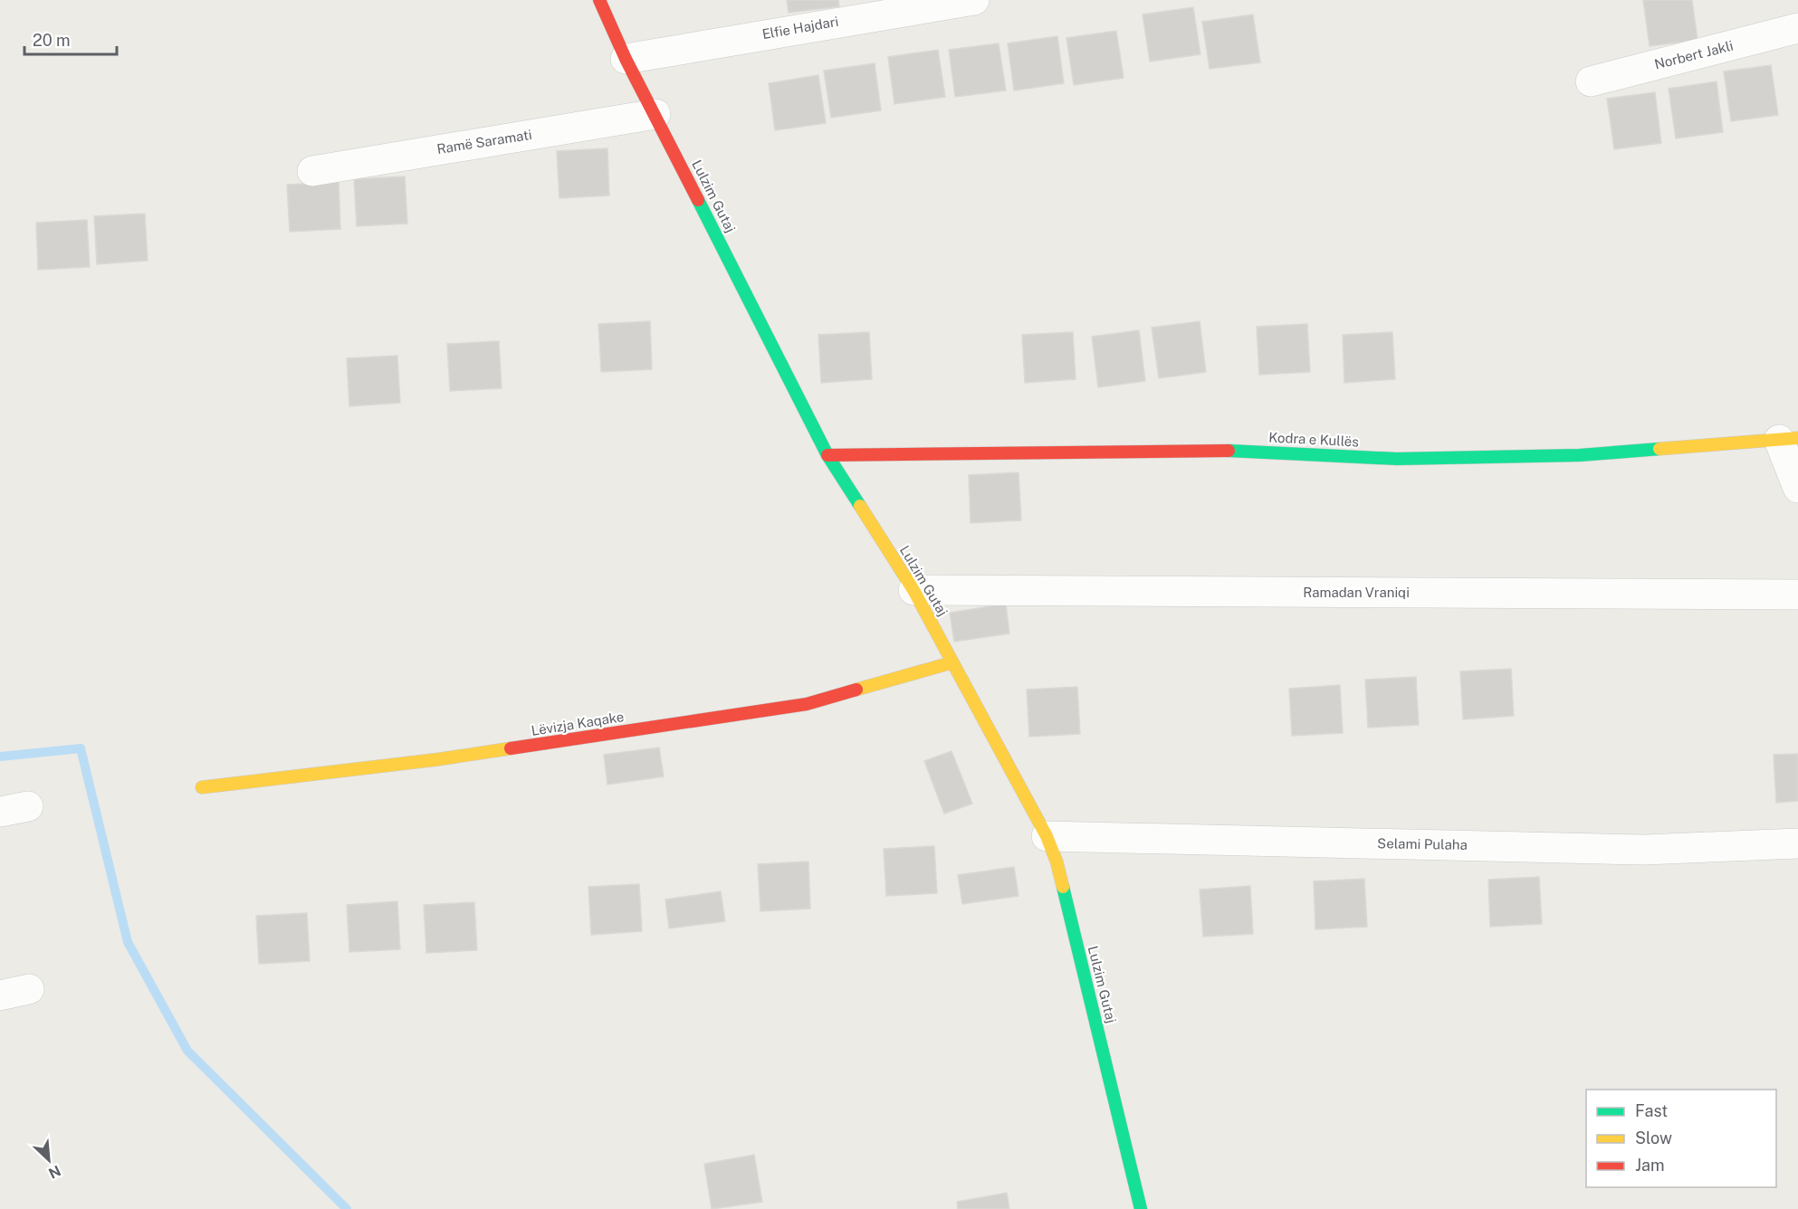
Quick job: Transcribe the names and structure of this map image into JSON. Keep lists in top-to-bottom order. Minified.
{"streets":{"street":["Elfie Hajdari","Norbert Jakli","Ramë Saramati","Lulzim Gutaj","Kodra e Kullës","Ramadan Vraniqi","Lëvizja Kaqake","Selami Pulaha"]},"crossings":[["Elfie Hajdari","Lulzim Gutaj"],["Ramë Saramati","Lulzim Gutaj"],["Lulzim Gutaj","Kodra e Kullës"],["Lulzim Gutaj","Ramadan Vraniqi"],["Lulzim Gutaj","Lëvizja Kaqake"],["Lulzim Gutaj","Selami Pulaha"]],"legend":["Fast","Slow","Jam"],"scale_bar":"20 m","north":"bottom right"}
